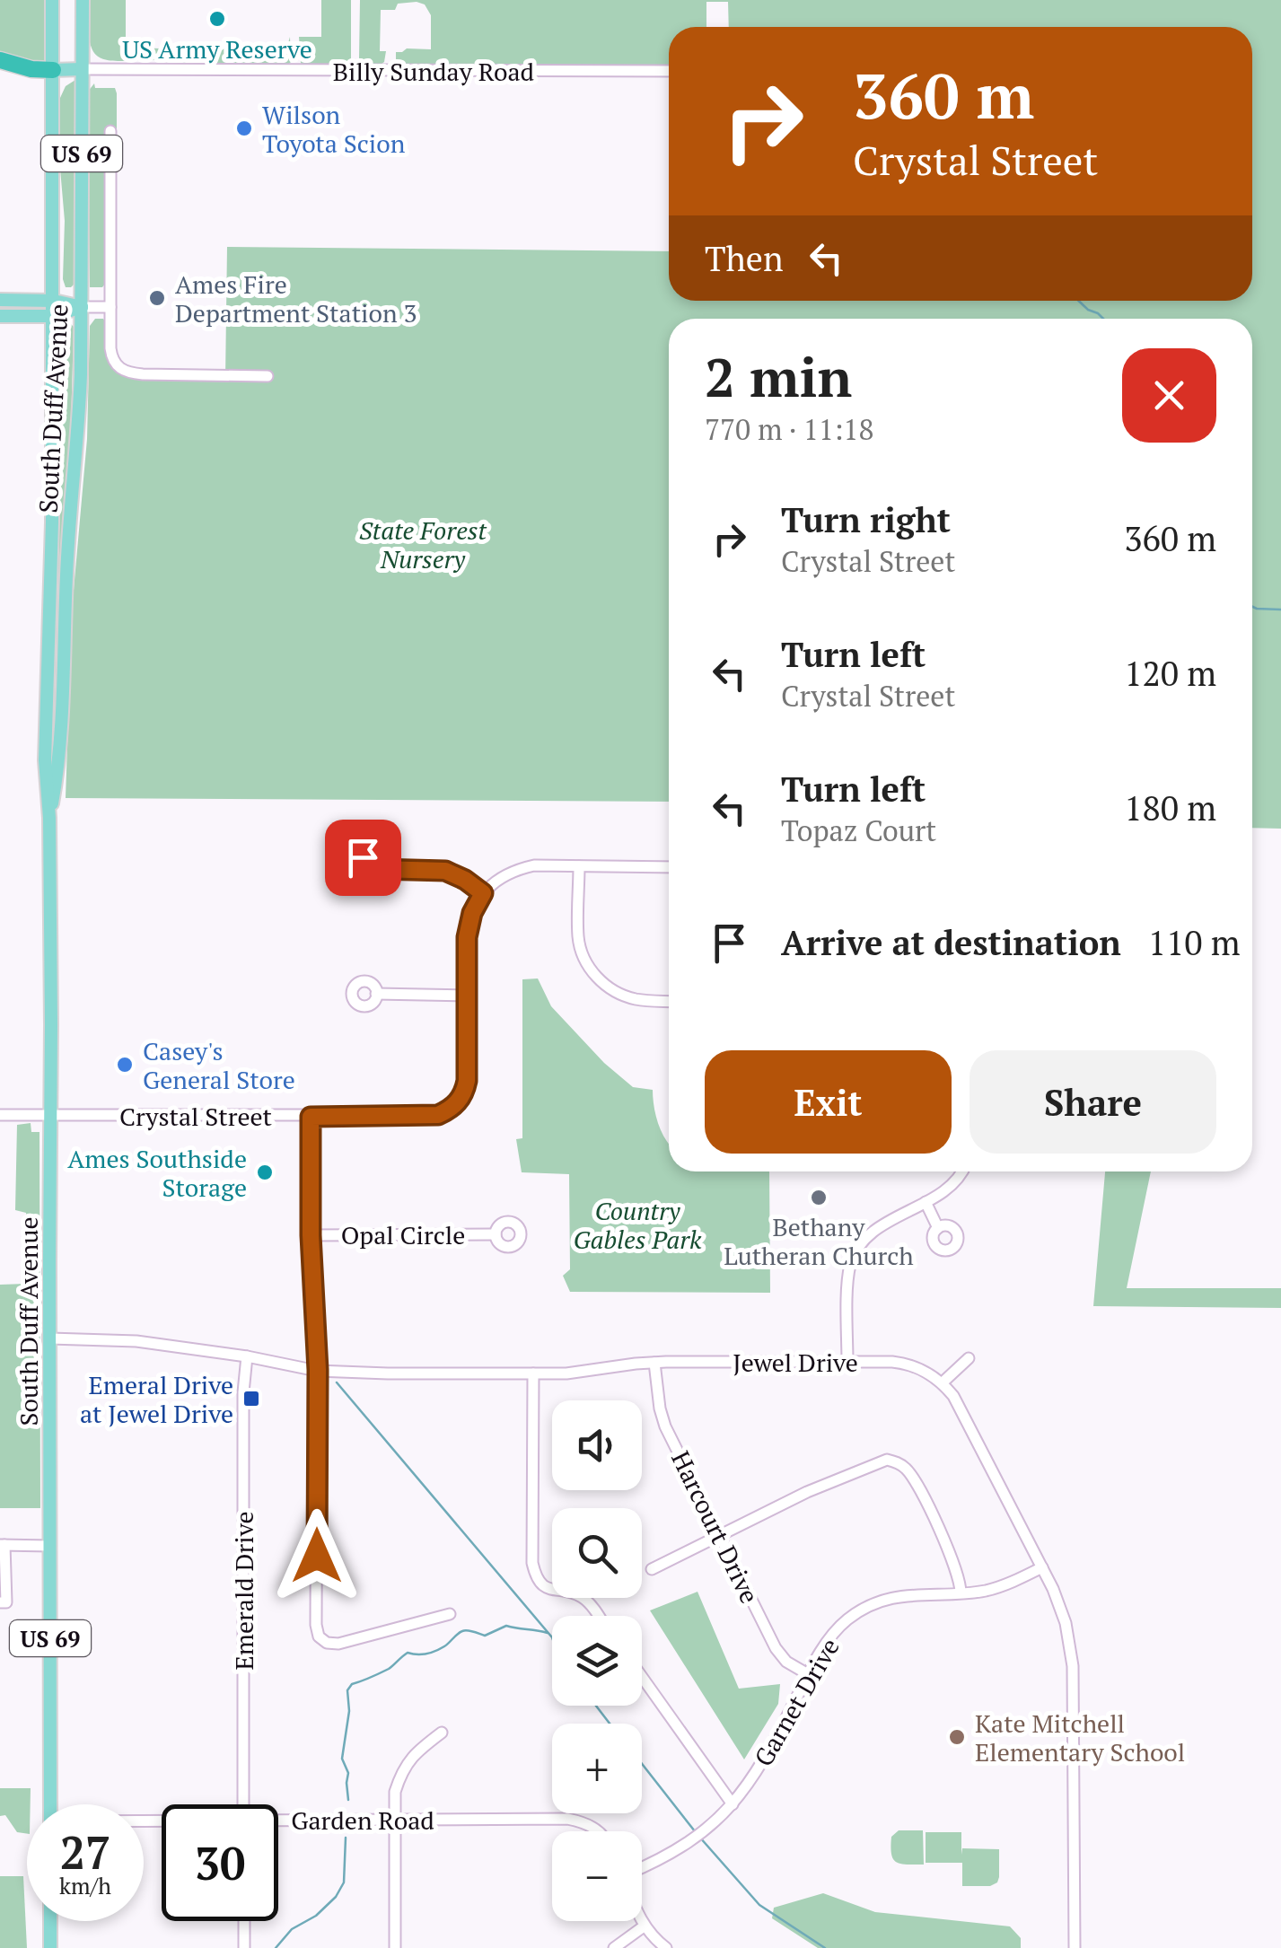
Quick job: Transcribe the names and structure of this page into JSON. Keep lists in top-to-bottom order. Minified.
{"streets":{"main road":["US 69","South Duff Avenue"],"street":["Billy Sunday Road","Crystal Street","Opal Circle","Jewel Drive","Harcourt Drive","Emerald Drive","Garnet Drive","Garden Road"]},"crossings":[["Billy Sunday Road","South Duff Avenue"],["South Duff Avenue","Crystal Street"],["South Duff Avenue","Jewel Drive"],["Jewel Drive","Harcourt Drive"],["Jewel Drive","Emerald Drive"],["Harcourt Drive","Garnet Drive"]],"parks":["State Forest Nursery","Country Gables Park"],"places":{"other":["US Army Reserve","Wilson Toyota Scion","Ames Fire Department Station 3","Casey's General Store","Ames Southside Storage","Bethany Lutheran Church","Kate Mitchell Elementary School"],"transit":["Emeral Drive at Jewel Drive"]},"page":{"turn":["360 m","Crystal Street"],"then":"Then","heading":["2 min","770 m · 11:18"],"list":[{"name":"Turn right","note":"Crystal Street","value":"360 m"},{"name":"Turn left","note":"Crystal Street","value":"120 m"},{"name":"Turn left","note":"Topaz Court","value":"180 m"},{"name":"Arrive at destination","value":"110 m"}],"buttons":["Exit","Share"],"map_buttons":["+","−"],"speed":"27 km/h","limit":"30"}}
